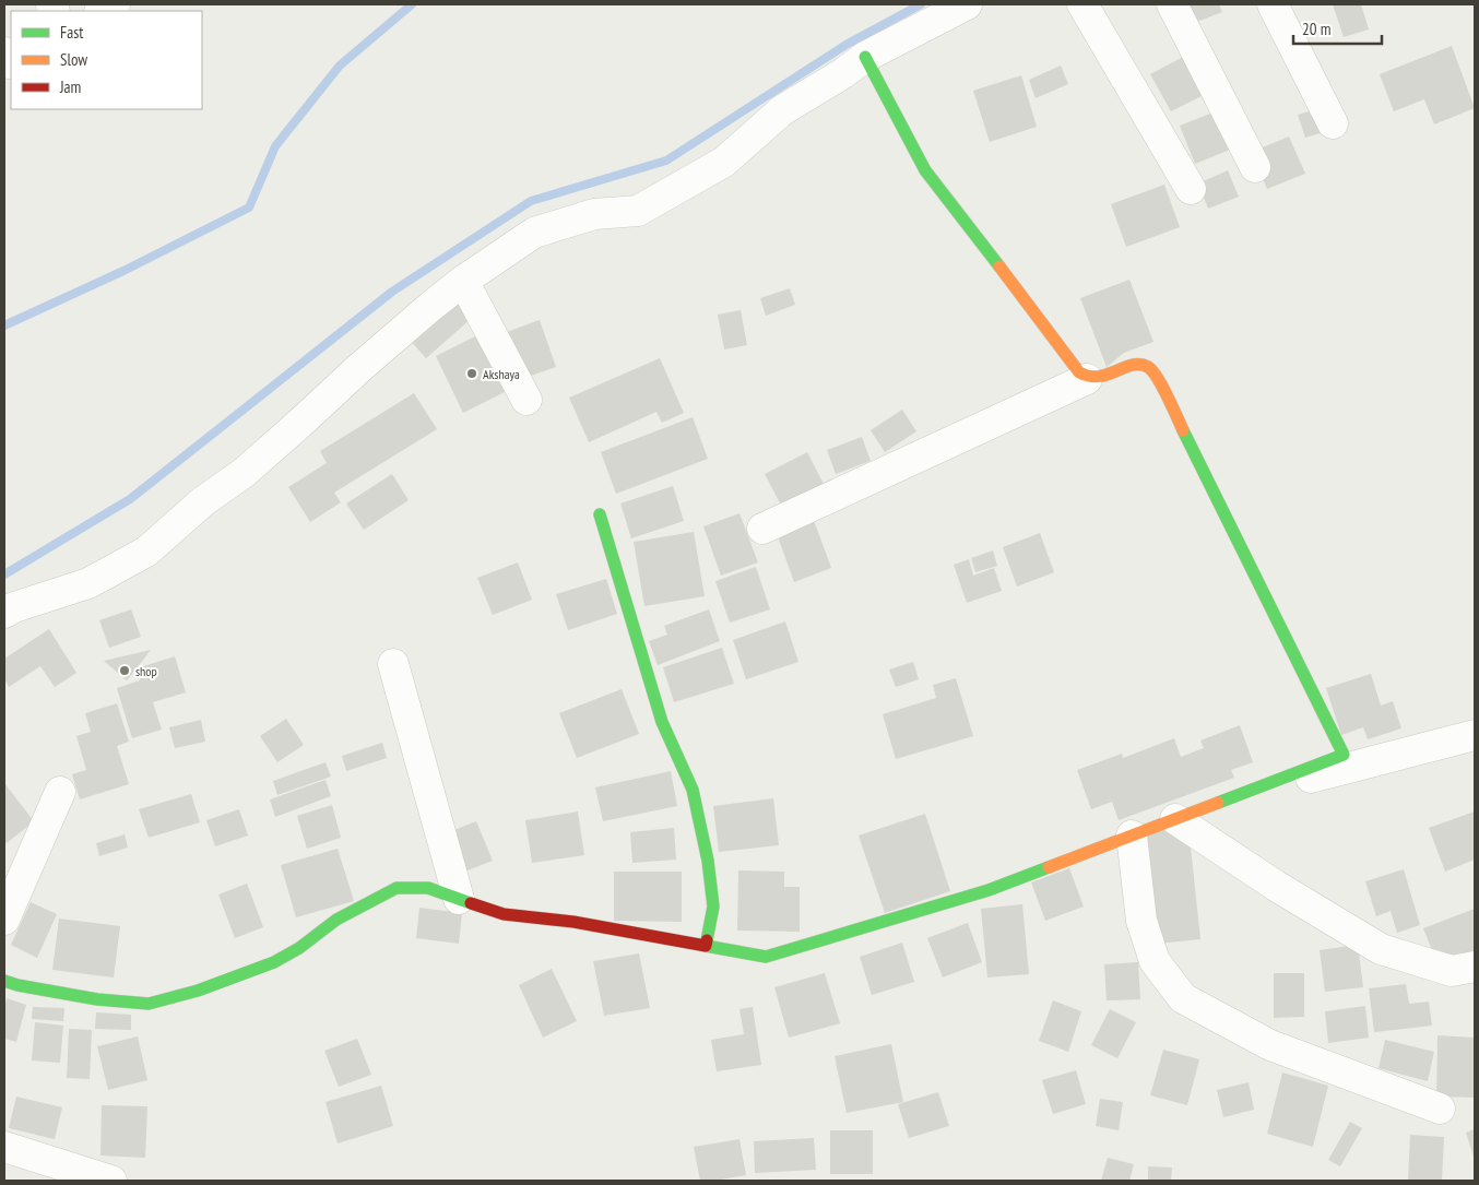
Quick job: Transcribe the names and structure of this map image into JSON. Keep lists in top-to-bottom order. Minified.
{"places":["Akshaya","shop"],"legend":["Fast","Slow","Jam"],"scale_bar":"20 m"}
